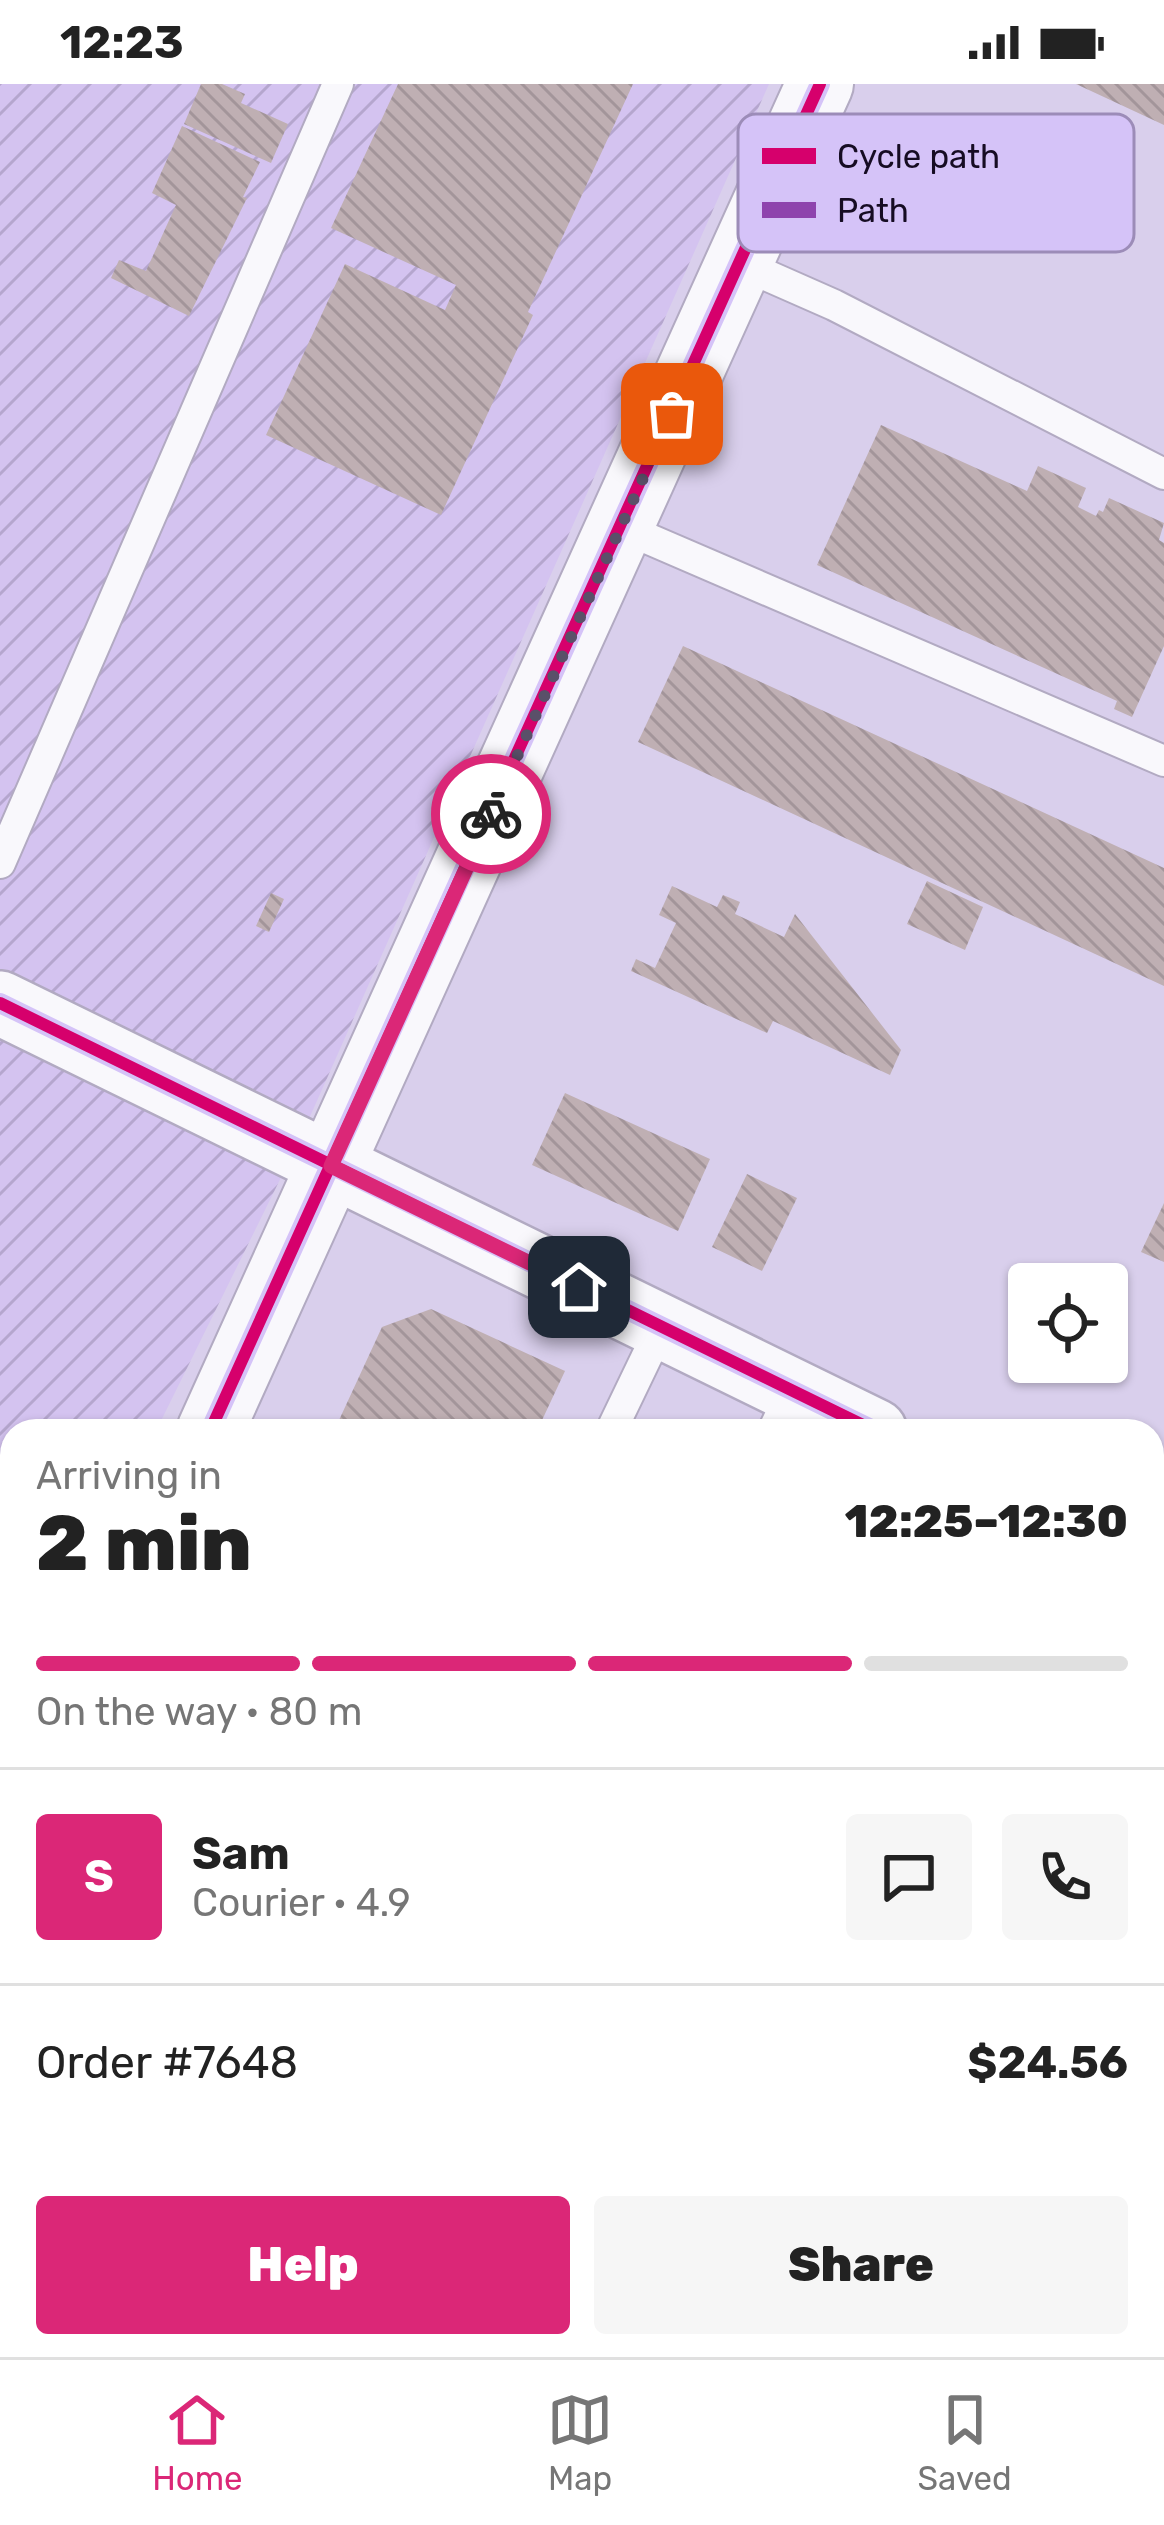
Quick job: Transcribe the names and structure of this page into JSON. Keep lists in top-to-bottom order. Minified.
{"legend":["Cycle path","Path"],"page":{"status":"12:23","heading":["2 min","Arriving in","12:25–12:30"],"panel":["Sam","Courier · 4.9","Order #7648","$24.56"],"bar":"On the way · 80 m","round":"S","buttons":["Help","Share"],"tabs":["Home","Map","Saved"]}}
